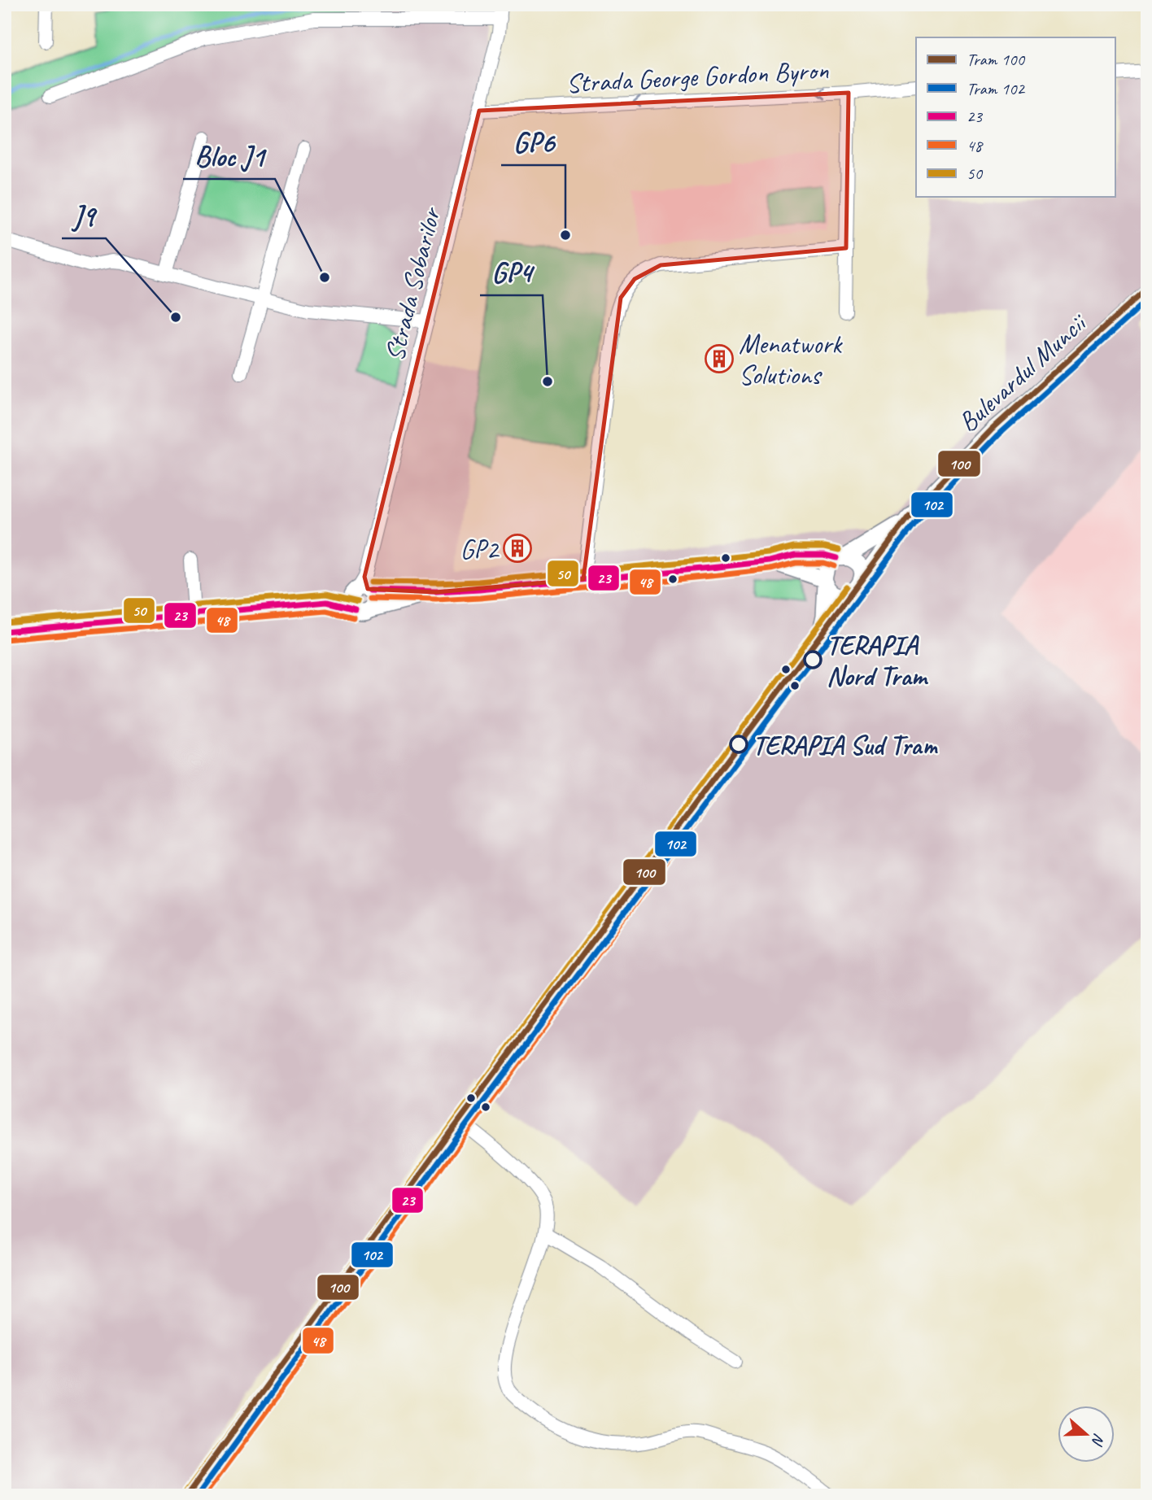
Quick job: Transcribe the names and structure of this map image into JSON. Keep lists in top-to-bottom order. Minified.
{"streets":{"main road":["Bulevardul Muncii"],"street":["Strada George Gordon Byron","Strada Sobarilor"]},"crossings":[["Strada George Gordon Byron","Strada Sobarilor"]],"one_way":["Strada George Gordon Byron"],"places":{"other":["GP6","Bloc J1","J9","GP4","TERAPIA Nord Tram","TERAPIA Sud Tram"],"building":["Menatwork Solutions","GP2"]},"lines":["tram line 100","tram line 102","transit line 50","transit line 23","transit line 48"],"legend":["Tram 100","Tram 102","23","48","50"],"north":"right"}
